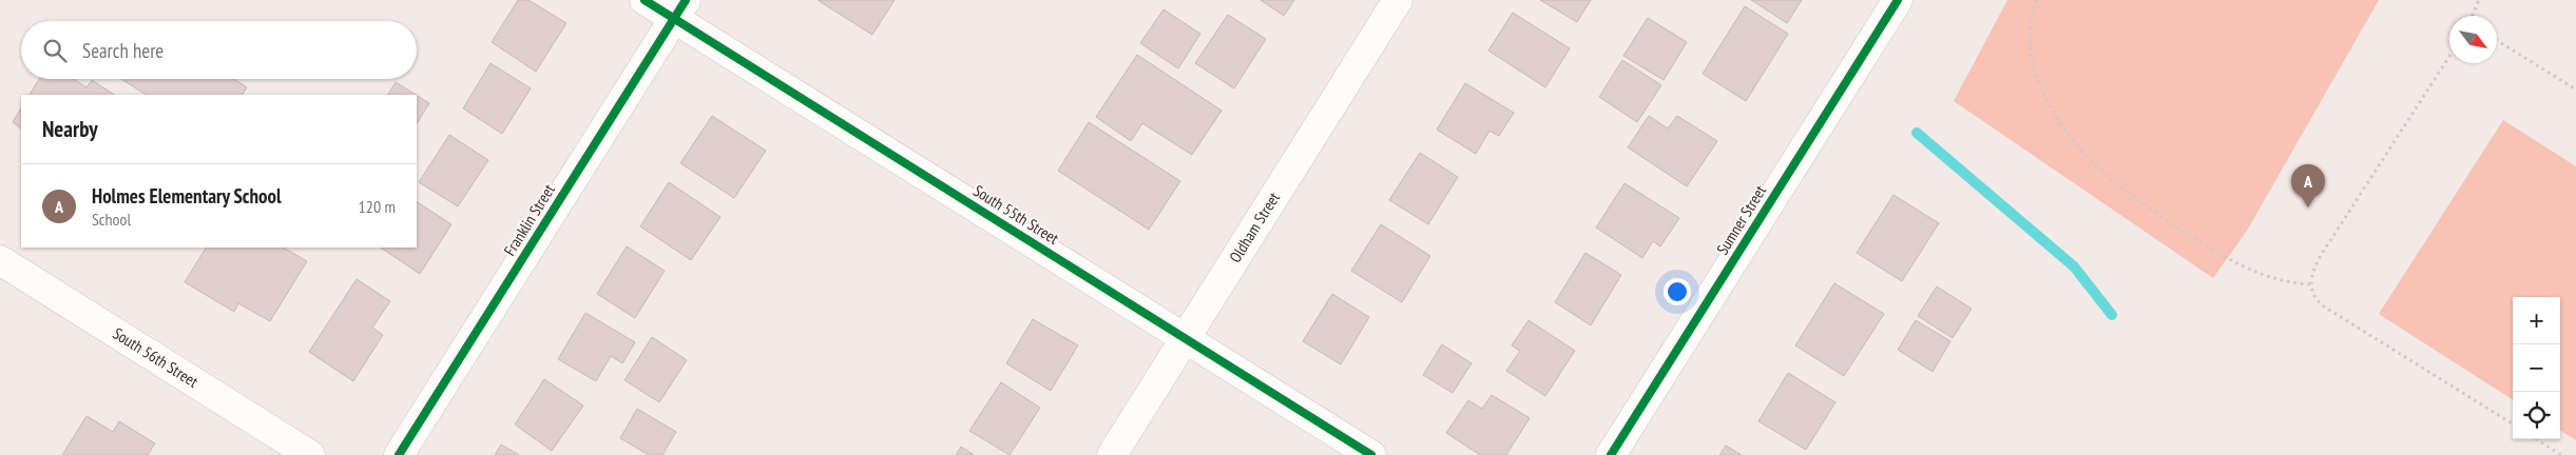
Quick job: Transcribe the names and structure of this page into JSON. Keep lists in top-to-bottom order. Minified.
{"streets":{"street":["South 55th Street","Franklin Street","Sumner Street","Oldham Street","South 56th Street"]},"crossings":[["South 55th Street","Franklin Street"],["South 55th Street","Oldham Street"]],"north":"bottom right","page":{"search":"Search here","heading":"Nearby","list":[{"mark":"A","name":"Holmes Elementary School","note":"School","value":"120 m"}],"pins":"A","map_buttons":["+","−"]}}
